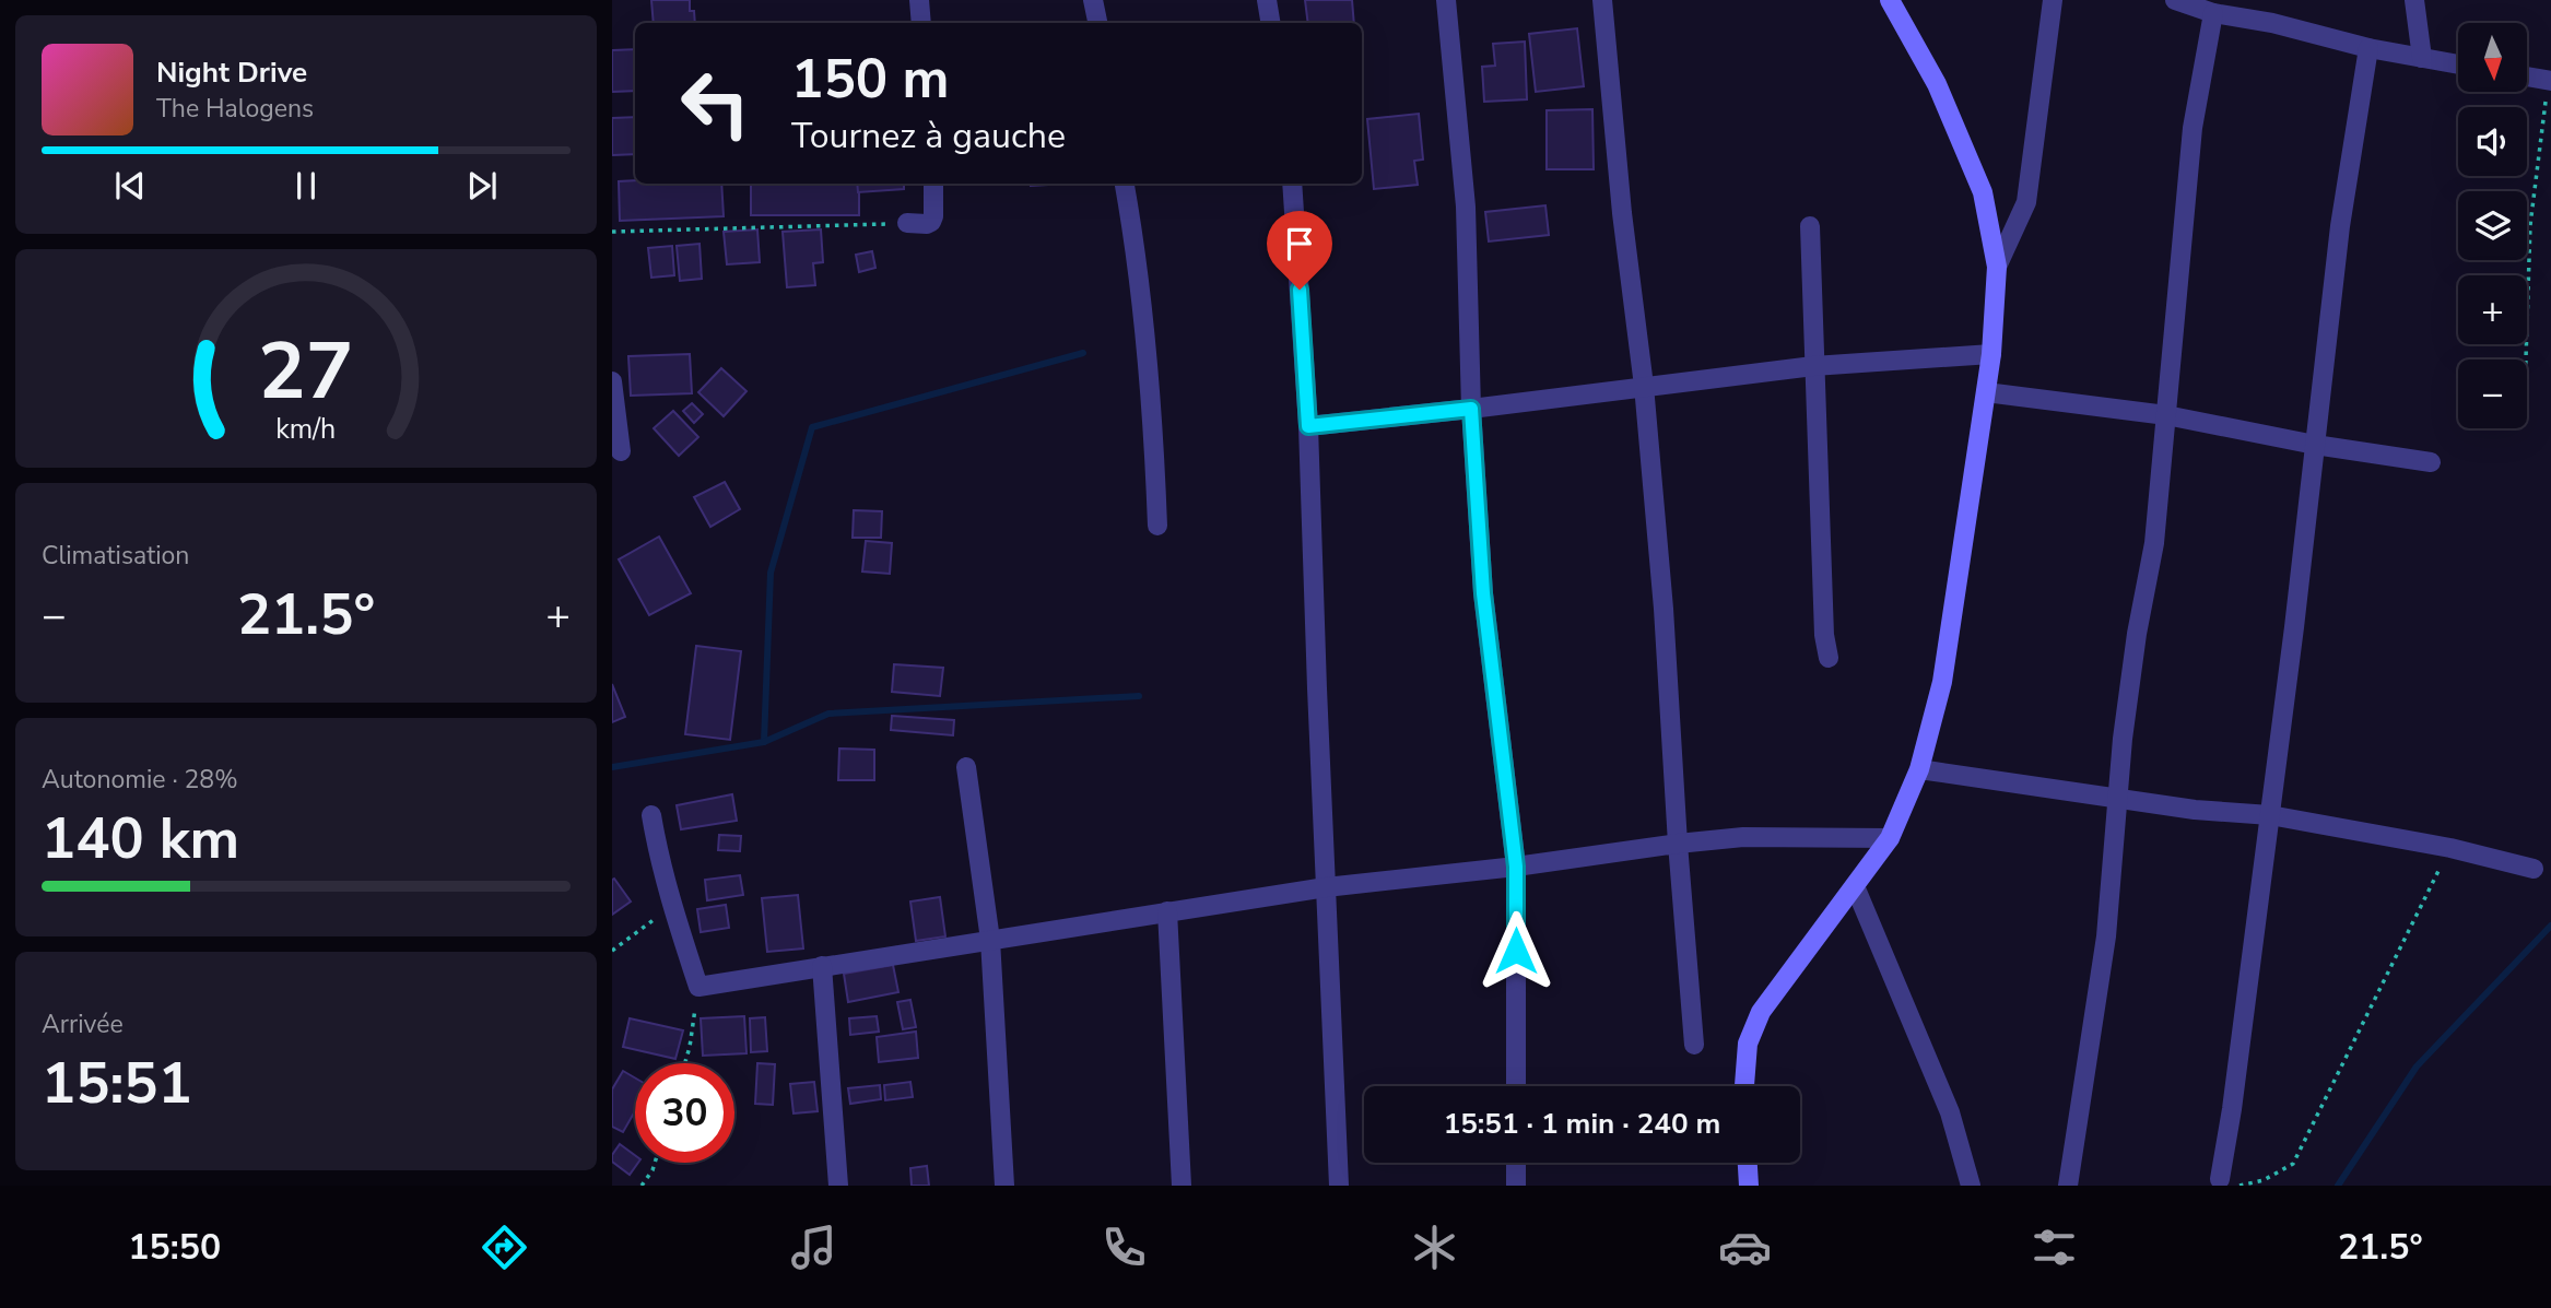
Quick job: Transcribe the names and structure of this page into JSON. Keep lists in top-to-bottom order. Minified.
{"north":"bottom","page":{"map_buttons":["+","−"],"turn":["150 m","Tournez à gauche"],"song":["Night Drive","The Halogens"],"tile":["Climatisation",["Autonomie · 28%","140 km"],["Arrivée","15:51"]],"heat":["−","21.5°","+"],"limit":"30","trip":"15:51 · 1 min · 240 m","tabs":["15:50","21.5°"],"gauge":["27","km/h"]}}
